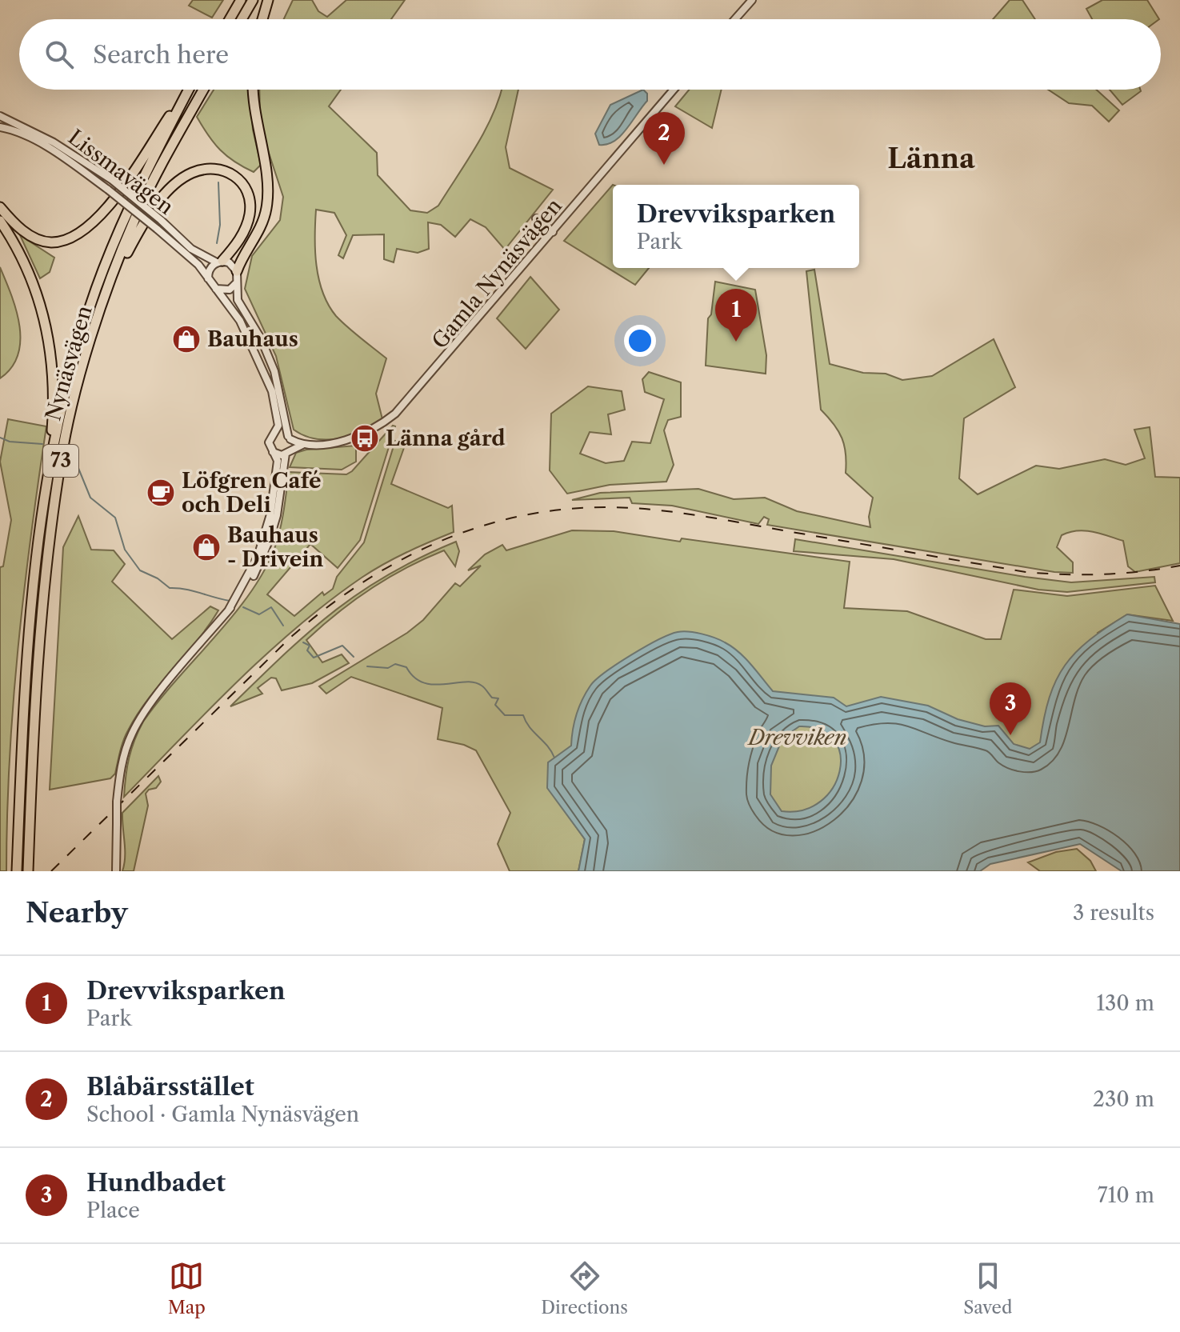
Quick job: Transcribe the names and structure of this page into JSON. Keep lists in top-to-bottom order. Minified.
{"streets":{"highway":["Nynäsvägen","73"],"street":["Lissmavägen","Gamla Nynäsvägen"]},"districts":["Länna"],"parks":["Drevviken"],"places":{"shop":["Bauhaus","Bauhaus - Drivein"],"bus stop":["Länna gård"],"cafe":["Löfgren Café och Deli"]},"page":{"search":"Search here","pins":["2","1","3"],"popup":["Drevviksparken","Park"],"heading":["Nearby","3 results"],"list":[{"mark":"1","name":"Drevviksparken","note":"Park","value":"130 m"},{"mark":"2","name":"Blåbärsstället","note":"School · Gamla Nynäsvägen","value":"230 m"},{"mark":"3","name":"Hundbadet","note":"Place","value":"710 m"}],"nav":["Map","Directions","Saved"]}}
